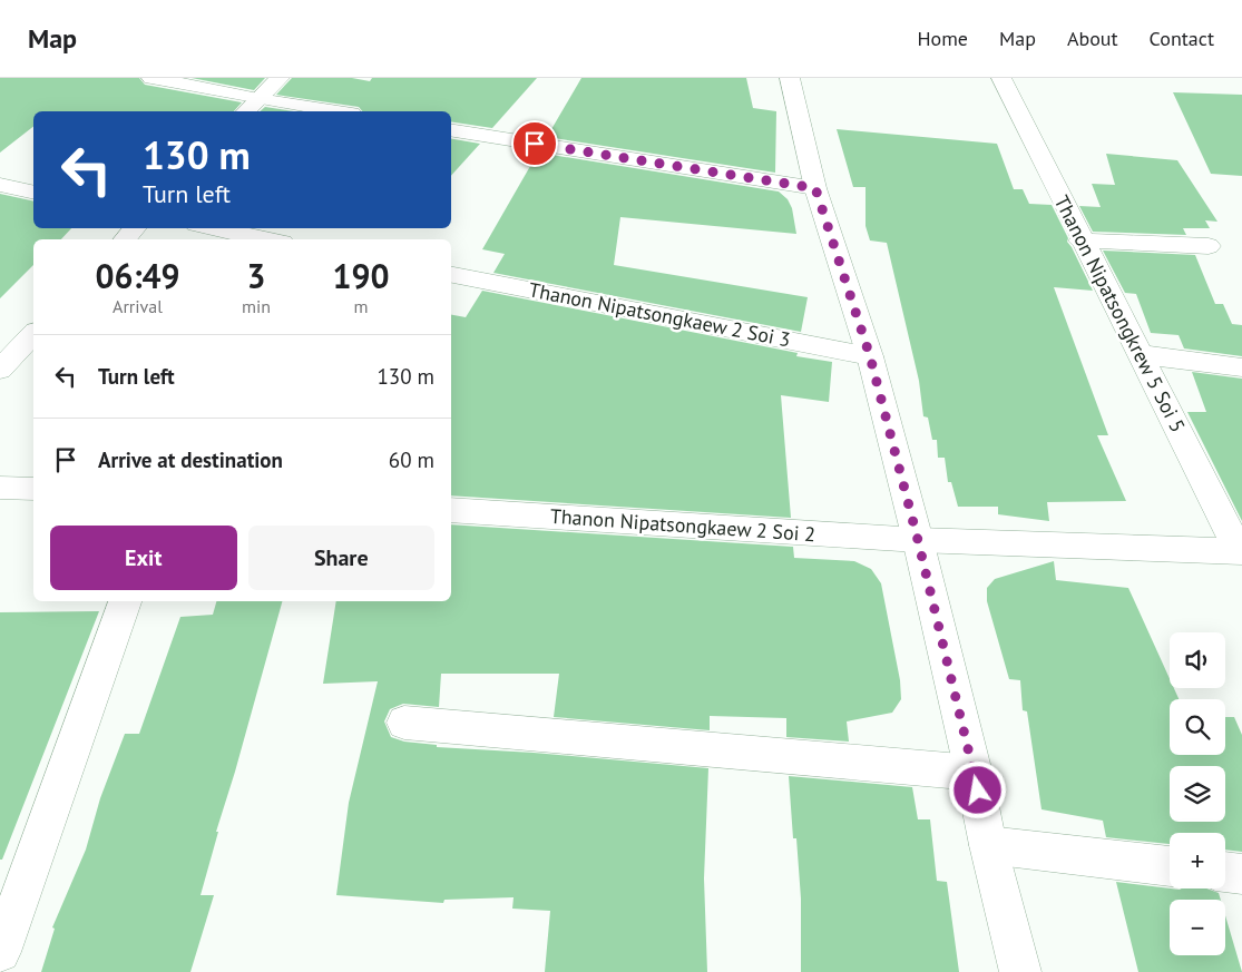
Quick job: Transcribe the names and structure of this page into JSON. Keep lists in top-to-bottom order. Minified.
{"streets":{"street":["Thanon Nipatsongkrew 5 Soi 5","Thanon Nipatsongkaew 2 Soi 3","Thanon Nipatsongkaew 2 Soi 2"]},"crossings":[["Thanon Nipatsongkrew 5 Soi 5","Thanon Nipatsongkaew 2 Soi 2"]],"page":{"header":"Map","nav":["Home","Map","About","Contact"],"turn":["130 m","Turn left"],"eta":["06:49","Arrival","3","min","190","m"],"list":[{"name":"Turn left","value":"130 m"},{"name":"Arrive at destination","value":"60 m"}],"buttons":["Exit","Share"],"map_buttons":["+","−"]}}
